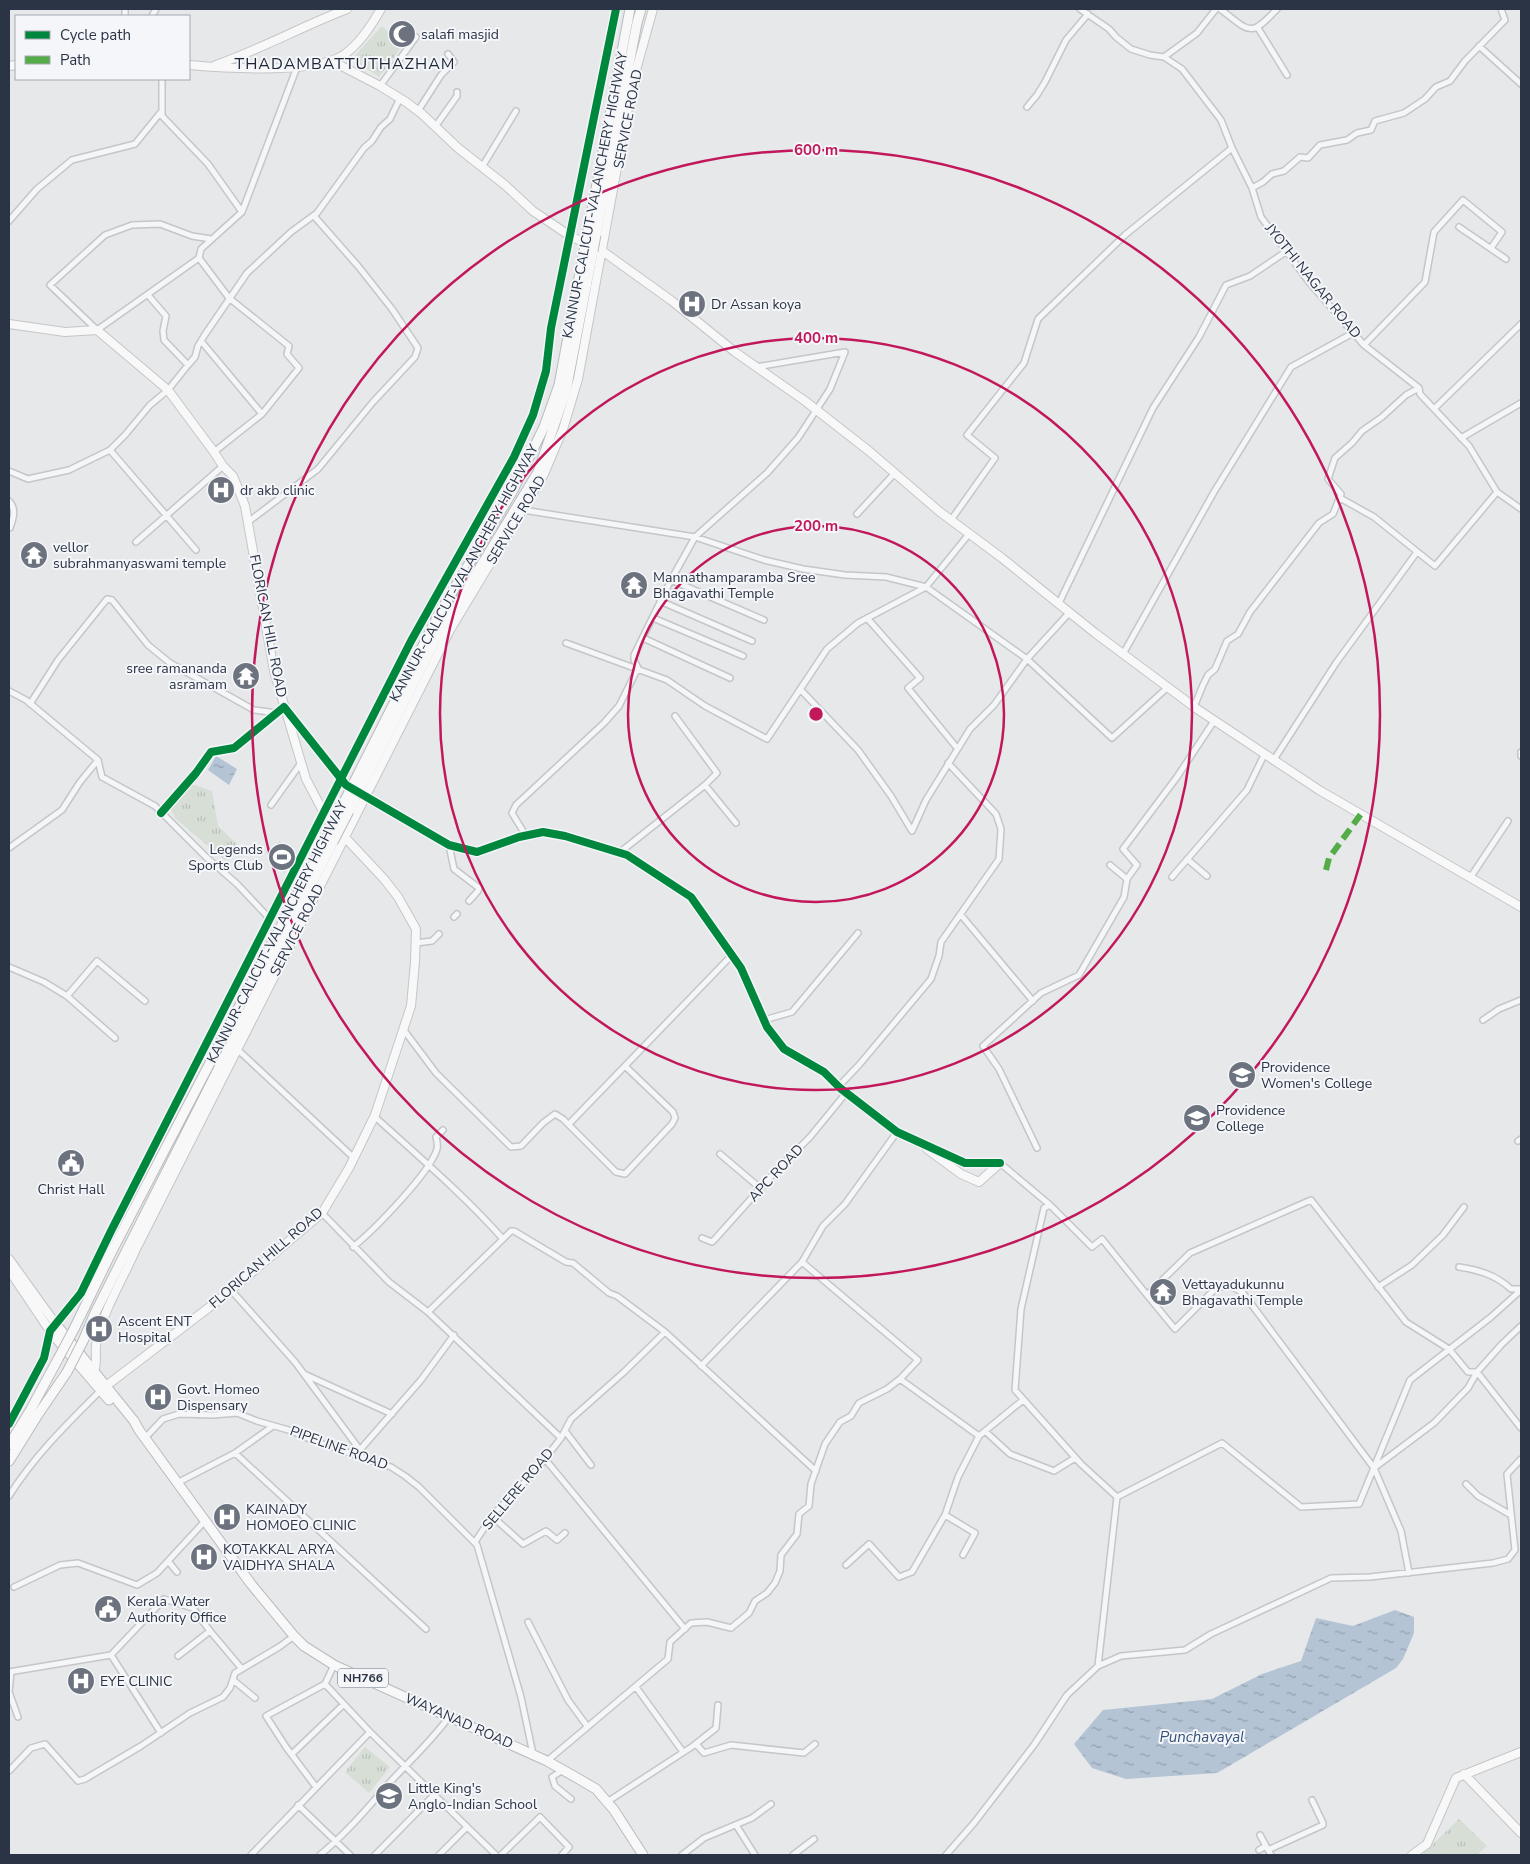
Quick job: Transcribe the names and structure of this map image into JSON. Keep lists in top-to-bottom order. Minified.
{"streets":{"highway":["KANNUR-CALICUT-VALANCHERY HIGHWAY","NH766","WAYANAD ROAD"],"street":["SERVICE ROAD","JYOTHI NAGAR ROAD","FLORICAN HILL ROAD","APC ROAD","PIPELINE ROAD","SELLERE ROAD"]},"crossings":[["SERVICE ROAD","KANNUR-CALICUT-VALANCHERY HIGHWAY"],["SERVICE ROAD","FLORICAN HILL ROAD"],["SERVICE ROAD","NH766"],["SERVICE ROAD","WAYANAD ROAD"],["FLORICAN HILL ROAD","WAYANAD ROAD"],["PIPELINE ROAD","SELLERE ROAD"],["PIPELINE ROAD","WAYANAD ROAD"],["NH766","WAYANAD ROAD"]],"districts":["THADAMBATTUTHAZHAM"],"water":["Punchavayal"],"places":{"mosque":["salafi masjid"],"hospital":["Dr Assan koya","dr akb clinic","Ascent ENT Hospital","Govt. Homeo Dispensary","KAINADY HOMOEO CLINIC","KOTAKKAL ARYA VAIDHYA SHALA","EYE CLINIC"],"temple":["vellor subrahmanyaswami temple","Mannathamparamba Sree Bhagavathi Temple","sree ramananda asramam","Vettayadukunnu Bhagavathi Temple"],"sports":["Legends Sports Club"],"school or university":["Providence Women's College","Providence College","Little King's Anglo-Indian School"],"public building":["Christ Hall","Kerala Water Authority Office"]},"legend":["Cycle path","Path"],"rings":["600 m","400 m","200 m"]}
